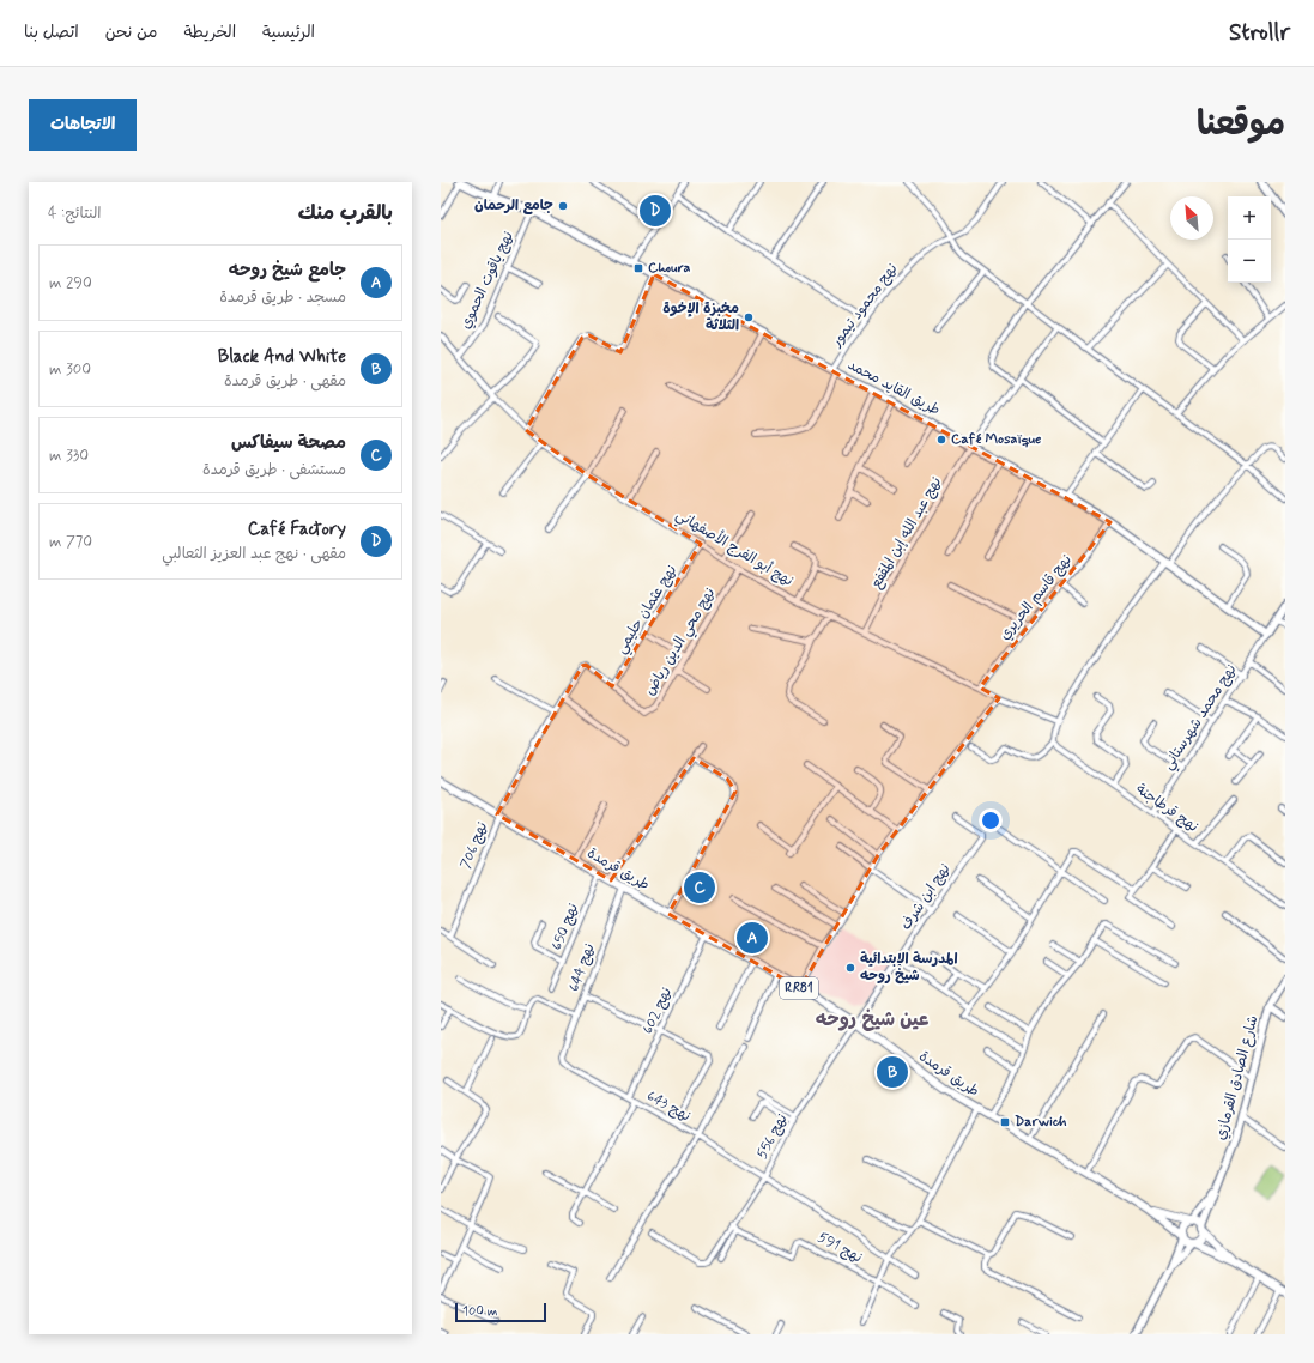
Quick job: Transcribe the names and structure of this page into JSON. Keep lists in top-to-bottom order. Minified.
{"streets":{"main road":["طريق القايد محمد","طريق قرمدة","RR81","شارع الصادق القرمازي"],"street":["نهج ياقوت الحموي","نهج محمود تيمور","نهج عبد الله إبن المقفع","نهج أبو الفرج الأصفهاني","نهج قاسم الحريري","نهج عثمان حليمي","نهج محي الدين رياض","نهج محمد شهرستاني","نهج قرطاجنة","نهج 706","نهج ابن شرف","نهج 650","نهج 644","نهج 602","نهج 643","نهج 556","نهج 591"]},"crossings":[["نهج ياقوت الحموي","طريق القايد محمد"],["نهج ياقوت الحموي","نهج أبو الفرج الأصفهاني"],["نهج محمود تيمور","طريق القايد محمد"],["طريق القايد محمد","نهج عبد الله إبن المقفع"],["طريق القايد محمد","نهج قاسم الحريري"],["طريق القايد محمد","نهج محمد شهرستاني"],["نهج عبد الله إبن المقفع","نهج أبو الفرج الأصفهاني"],["نهج أبو الفرج الأصفهاني","نهج قاسم الحريري"],["نهج أبو الفرج الأصفهاني","نهج عثمان حليمي"],["نهج أبو الفرج الأصفهاني","نهج محي الدين رياض"],["نهج عثمان حليمي","نهج محي الدين رياض"],["نهج عثمان حليمي","نهج 706"],["نهج محي الدين رياض","نهج 706"],["نهج محمد شهرستاني","نهج قرطاجنة"],["نهج 706","طريق قرمدة"],["طريق قرمدة","نهج ابن شرف"],["طريق قرمدة","نهج 650"],["طريق قرمدة","نهج 644"],["طريق قرمدة","RR81"],["طريق قرمدة","نهج 602"],["طريق قرمدة","شارع الصادق القرمازي"],["طريق قرمدة","نهج 556"],["نهج ابن شرف","نهج 556"],["نهج 644","نهج 643"],["RR81","شارع الصادق القرمازي"],["نهج 602","نهج 643"],["نهج 643","نهج 556"]],"districts":["عين شيخ روحه"],"places":{"other":["جامع الرحمان","مخبزة الإخوة الثلاثة","Café Mosaïque","المدرسة الإبتدائية شيخ روحه"],"transit":["Choura","Darwich"]},"scale_bar":"100 m","north":"top left","page":{"header":"Strollr","nav":["الرئيسية","الخريطة","من نحن","اتصل بنا"],"title":"موقعنا","buttons":"الاتجاهات","heading":["بالقرب منك","النتائج: 4"],"pins":["D","C","A","B"],"map_buttons":["+","−"],"list":[{"mark":"A","name":"جامع شيخ روحه","note":"مسجد · طريق قرمدة","value":"290 m"},{"mark":"B","name":"Black And White","note":"مقهى · طريق قرمدة","value":"300 m"},{"mark":"C","name":"مصحة سيفاكس","note":"مستشفى · طريق قرمدة","value":"330 m"},{"mark":"D","name":"Café Factory","note":"مقهى · نهج عبد العزيز الثعالبي","value":"770 m"}],"scale":"100 m"}}
